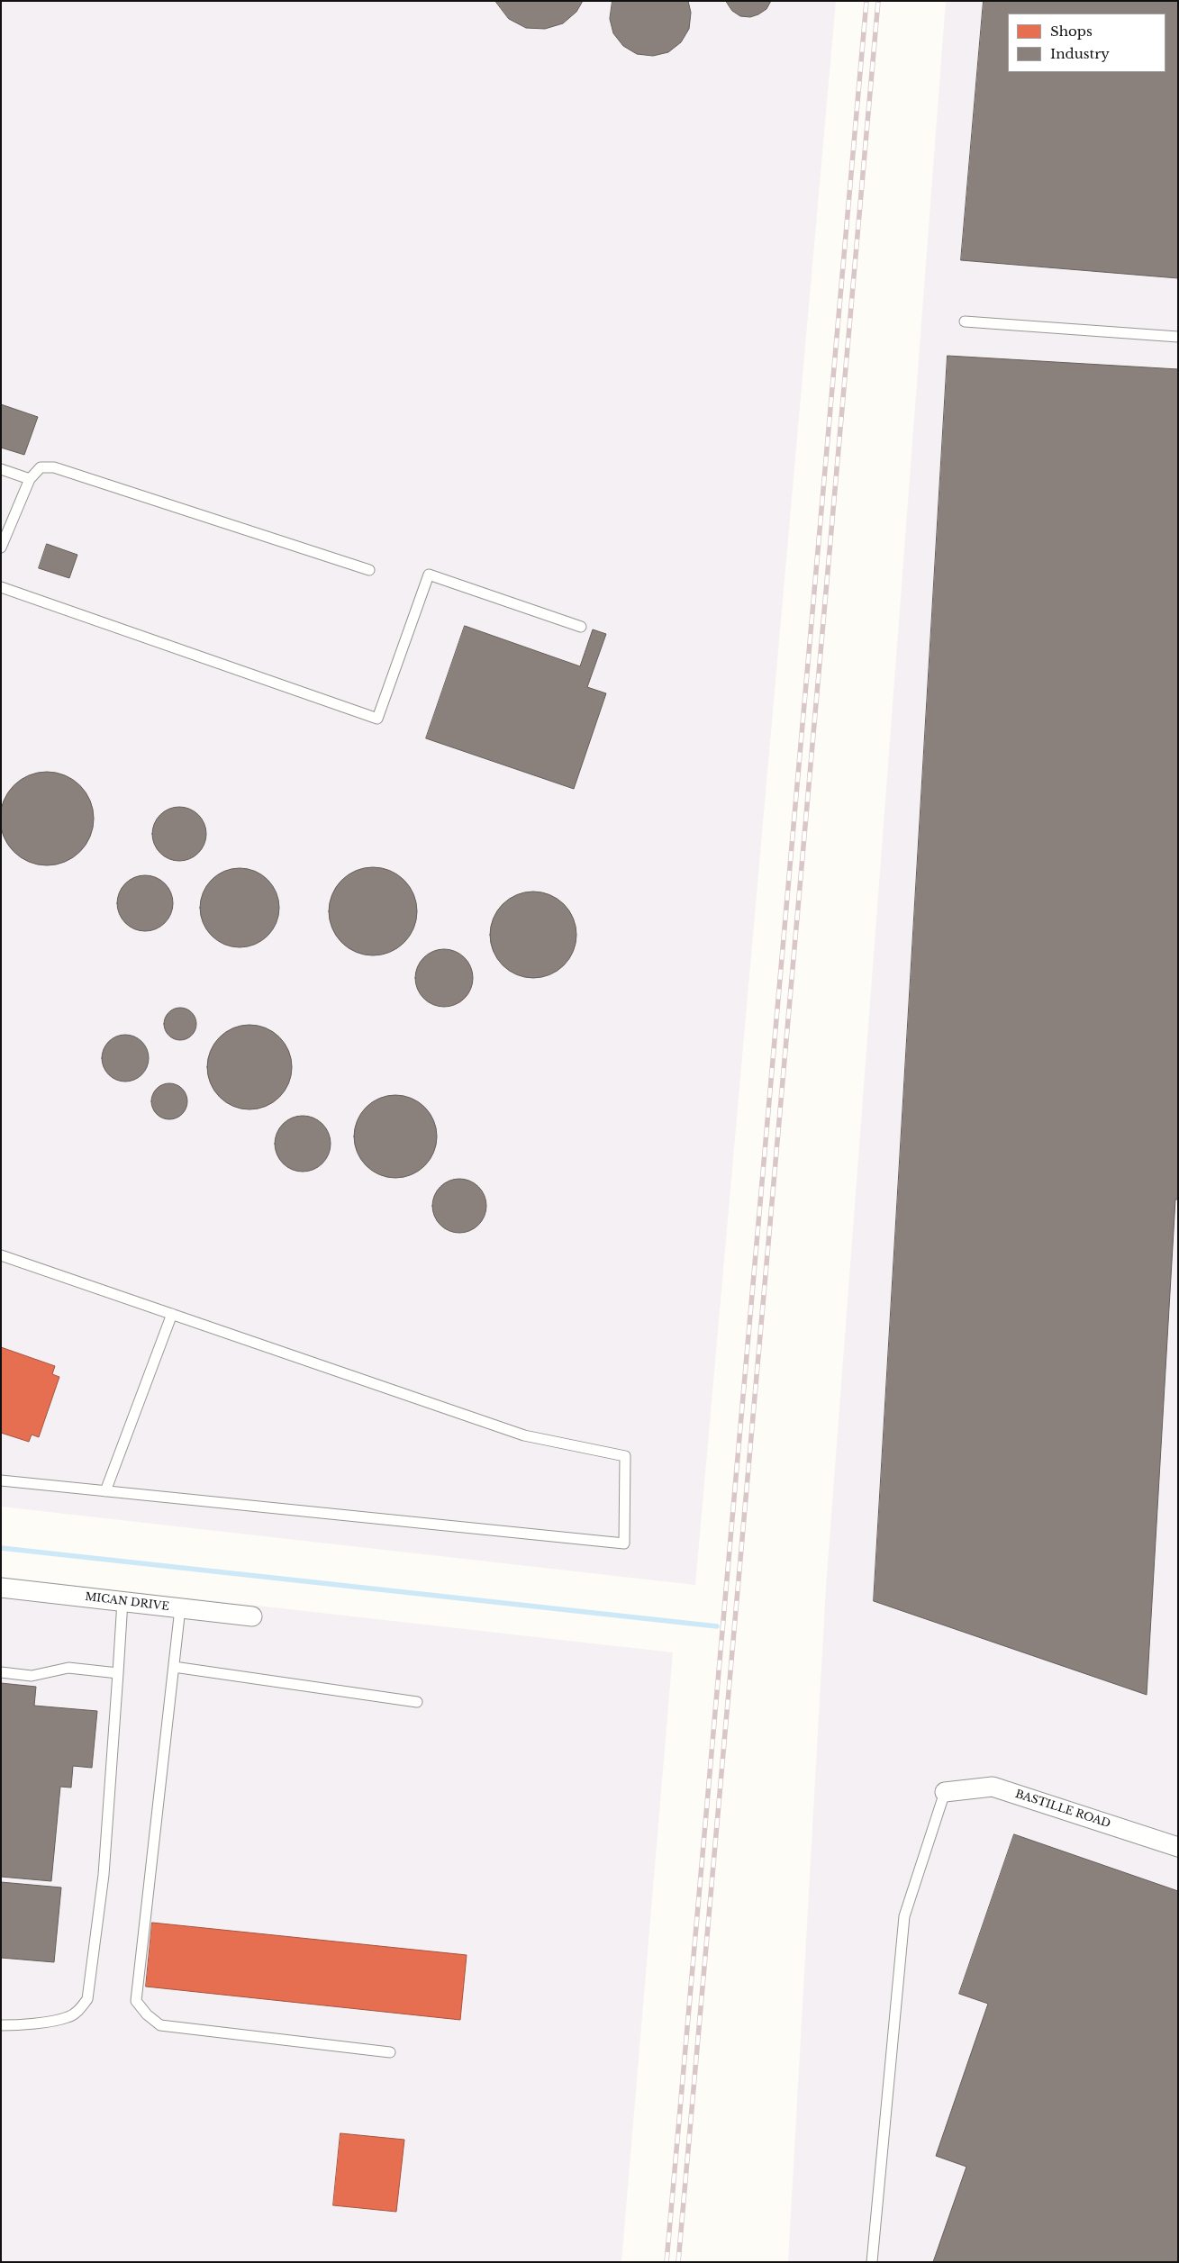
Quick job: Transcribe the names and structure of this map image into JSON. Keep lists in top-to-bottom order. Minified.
{"streets":{"street":["MICAN DRIVE","BASTILLE ROAD"]},"legend":["Shops","Industry"]}
